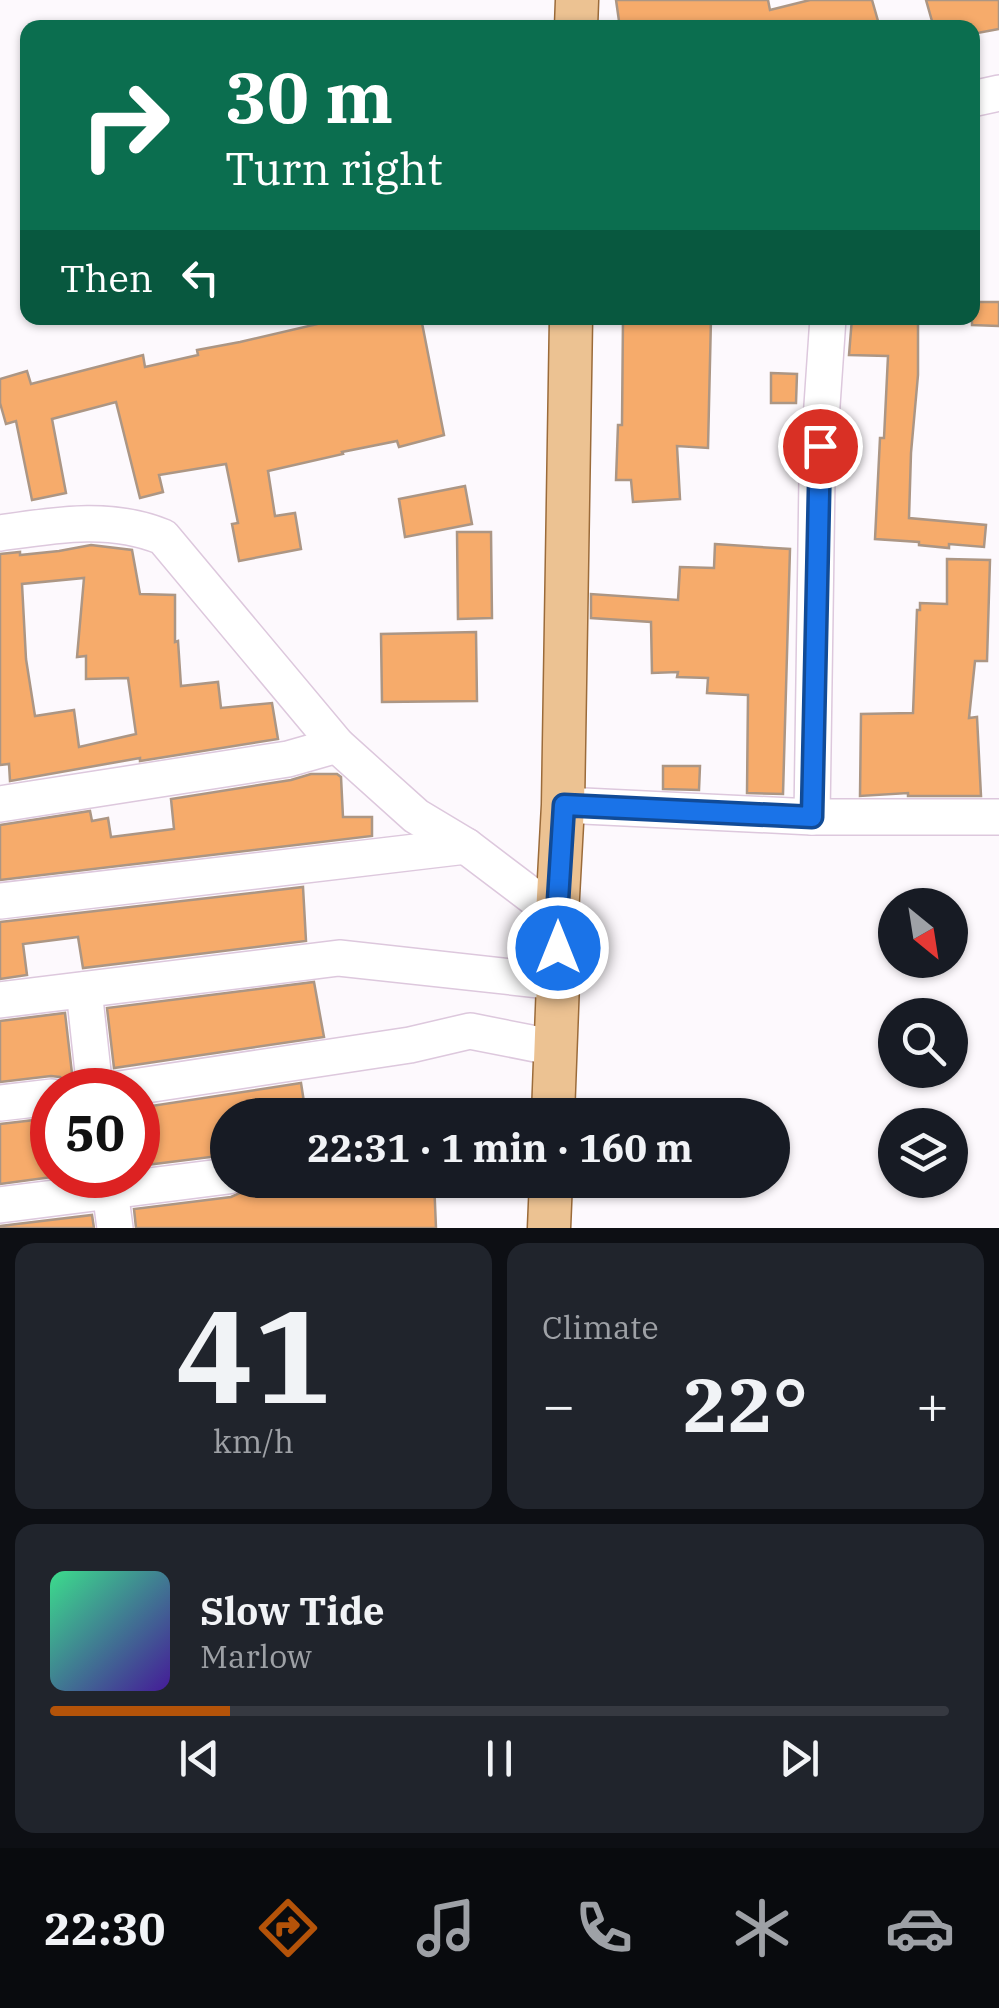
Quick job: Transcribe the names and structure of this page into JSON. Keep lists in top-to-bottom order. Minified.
{"north":"bottom right","page":{"turn":["30 m","Turn right"],"then":"Then","limit":"50","trip":"22:31 · 1 min · 160 m","tile":[["41","km/h"],"Climate"],"heat":["−","22°","+"],"song":["Slow Tide","Marlow"],"tabs":"22:30"}}
